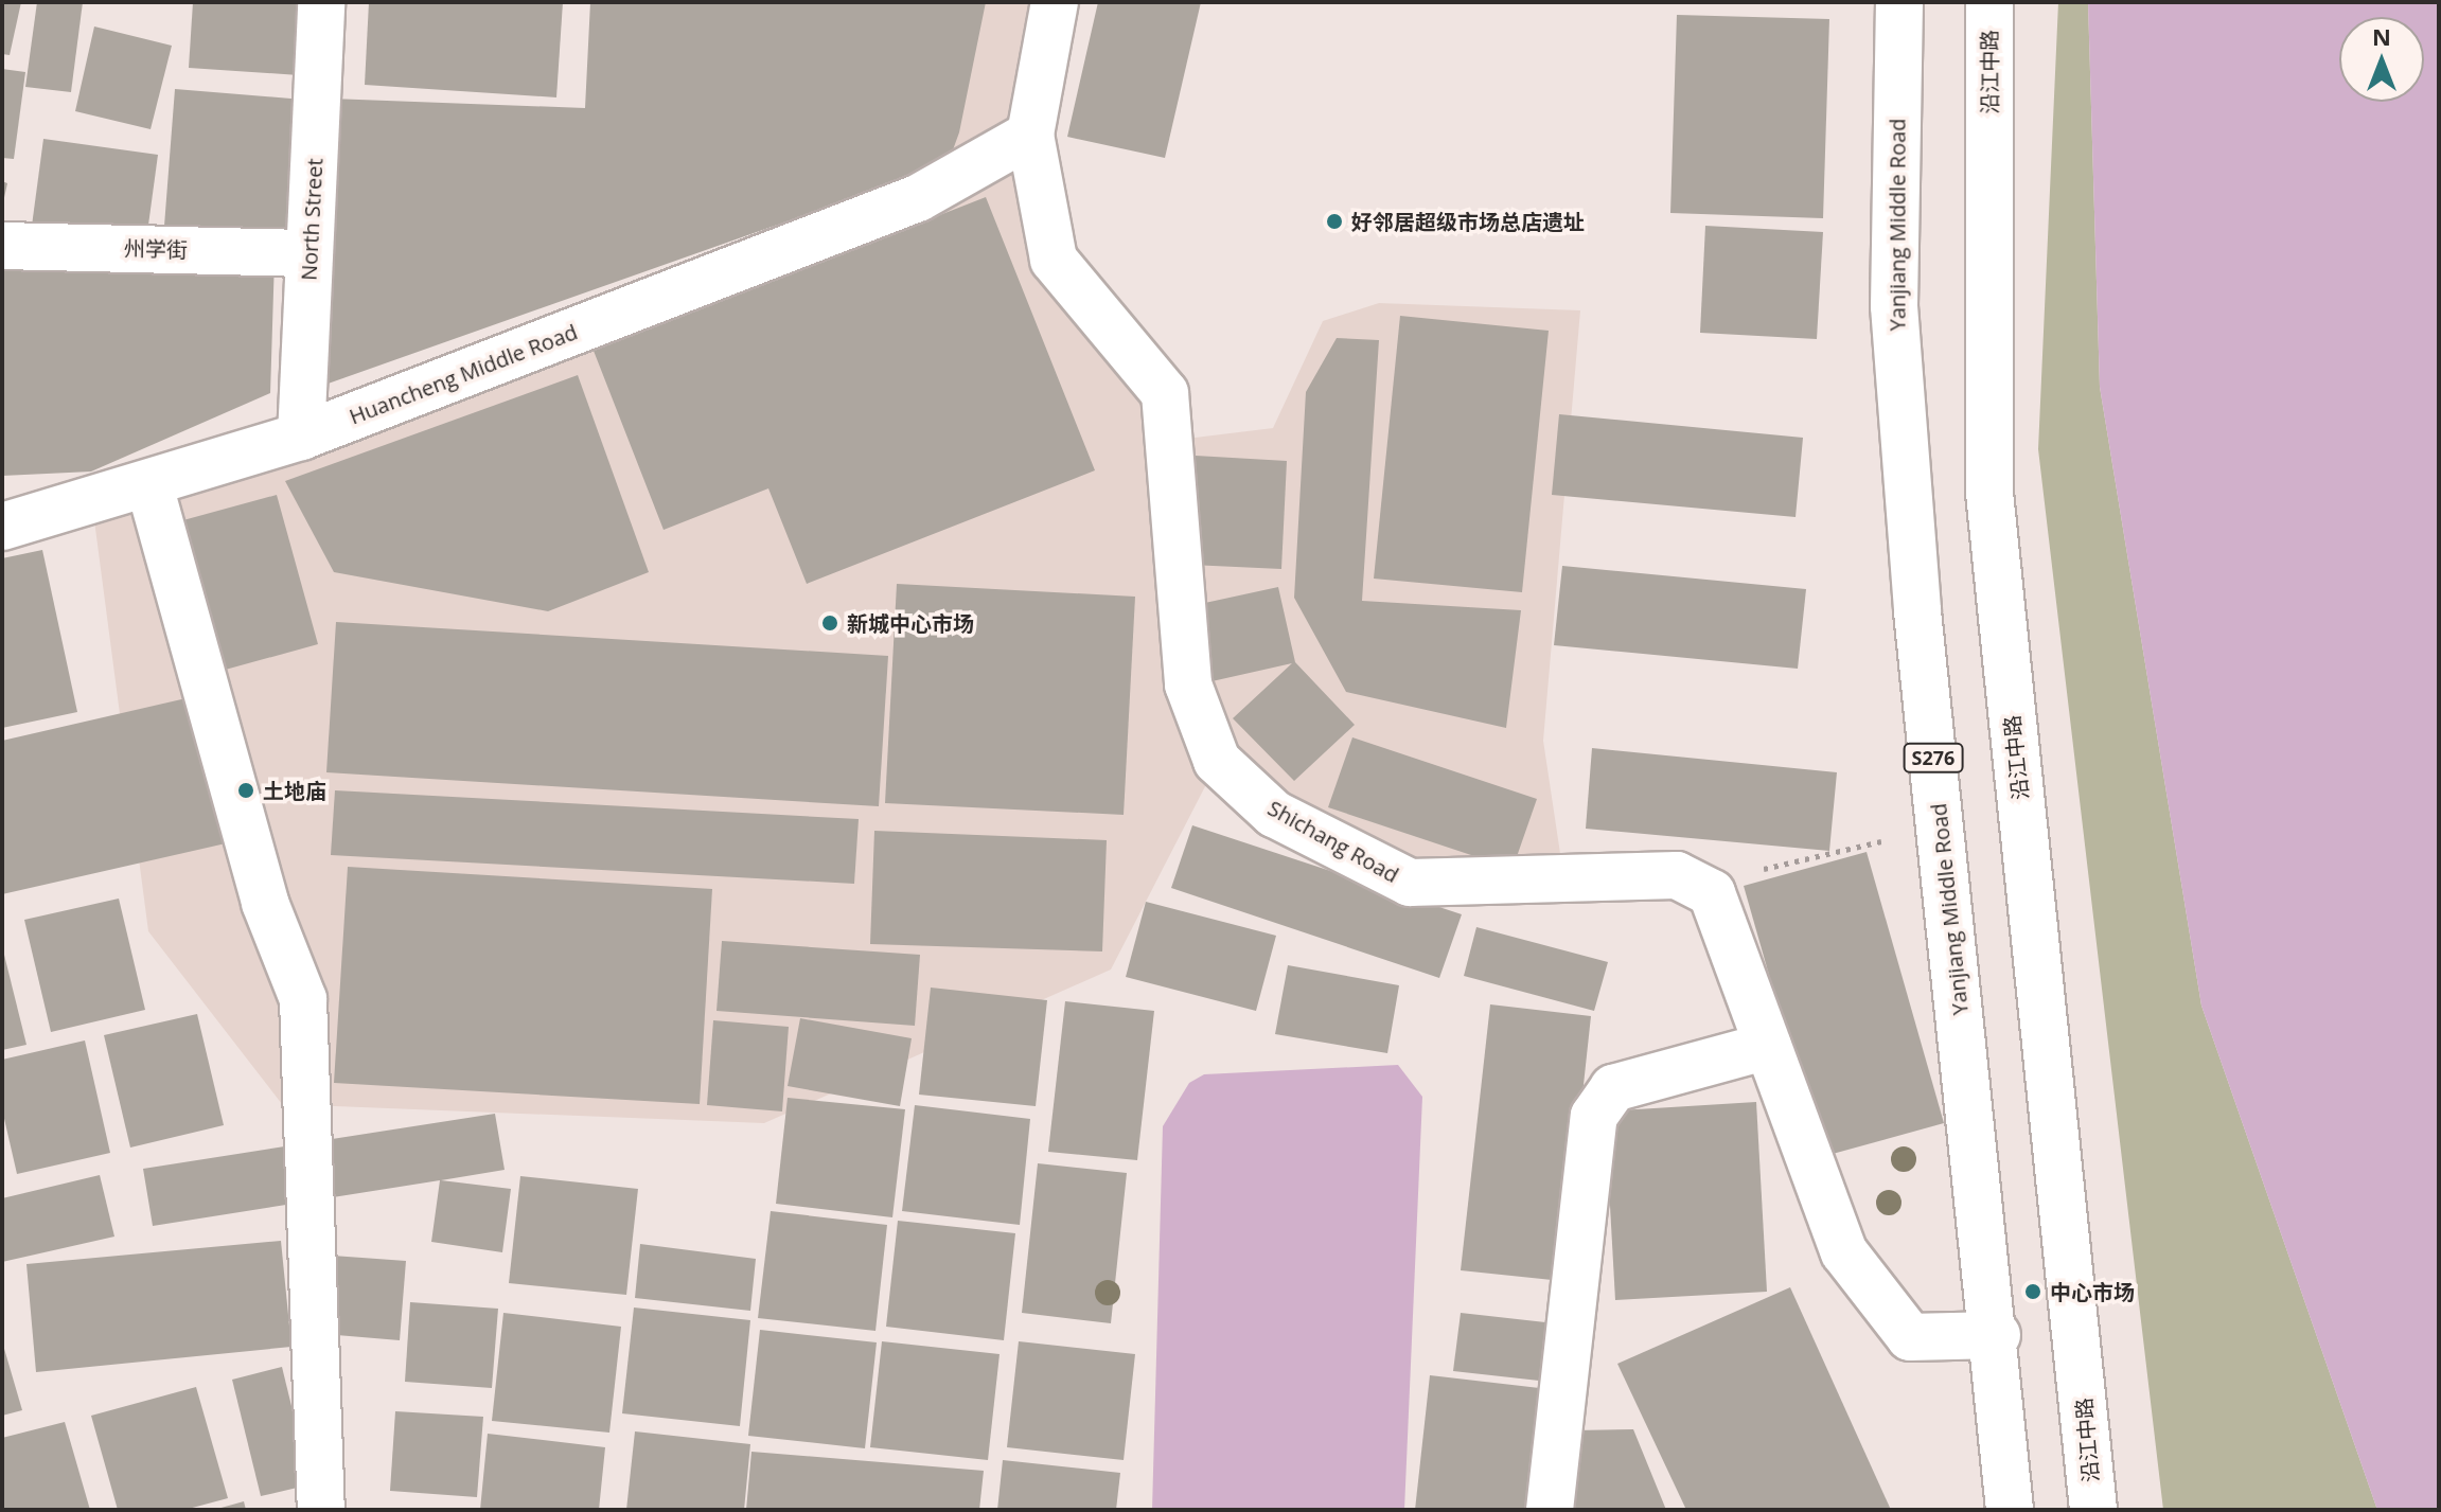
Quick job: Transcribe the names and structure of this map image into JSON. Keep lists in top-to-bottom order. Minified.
{"streets":{"main road":["沿江中路","North Street","Yanjiang Middle Road","州学街","Huancheng Middle Road","S276","Shichang Road"]},"crossings":[["North Street","州学街"],["North Street","Huancheng Middle Road"],["Huancheng Middle Road","Shichang Road"]],"places":["好邻居超级市场总店遗址","新城中心市场","土地庙","中心市场"],"north":"top"}
